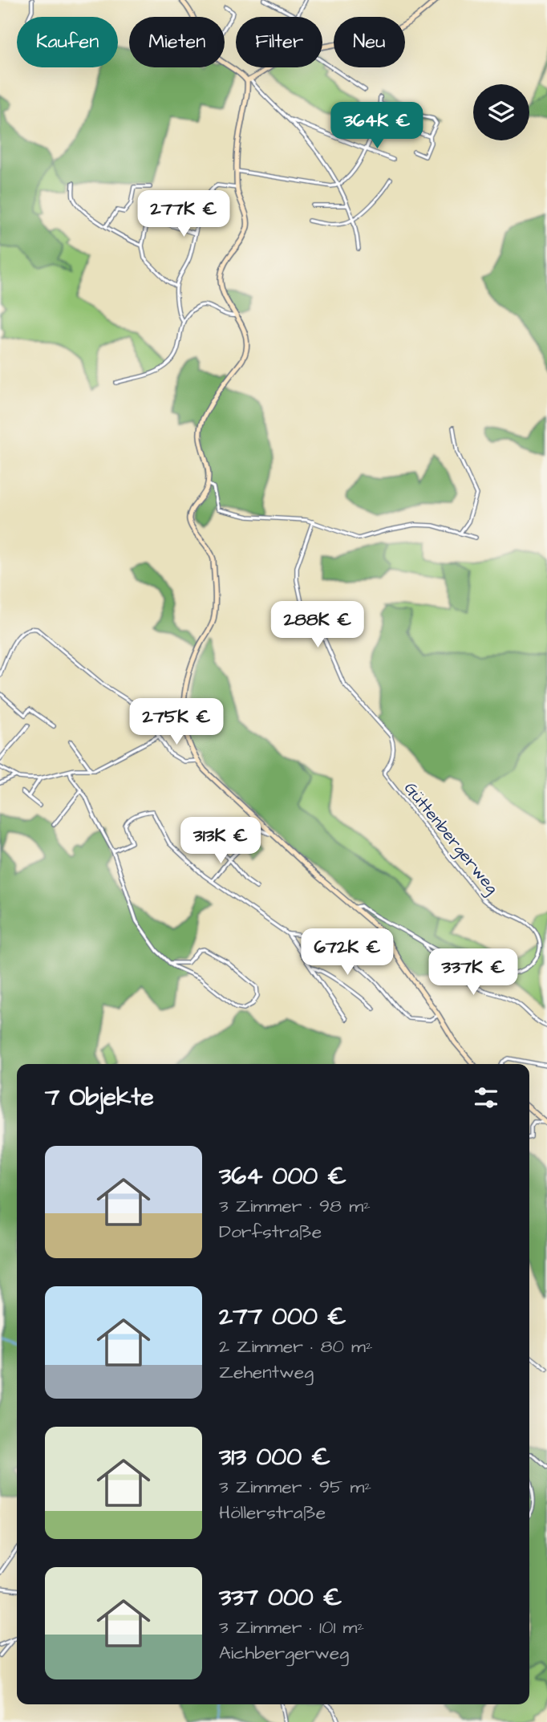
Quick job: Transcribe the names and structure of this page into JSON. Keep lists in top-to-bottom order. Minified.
{"streets":{"street":["Güttenbergerweg"]},"page":{"chip":["Kaufen","Mieten","Filter","Neu"],"price":["364K €","277K €","288K €","275K €","313K €","672K €","337K €"],"heading":"7 Objekte","list":[{"name":"364 000 €","note":"3 Zimmer · 98 m² · Dorfstraße"},{"name":"277 000 €","note":"2 Zimmer · 80 m² · Zehentweg"},{"name":"313 000 €","note":"3 Zimmer · 95 m² · Höllerstraße"},{"name":"337 000 €","note":"3 Zimmer · 101 m² · Aichbergerweg"}]}}
